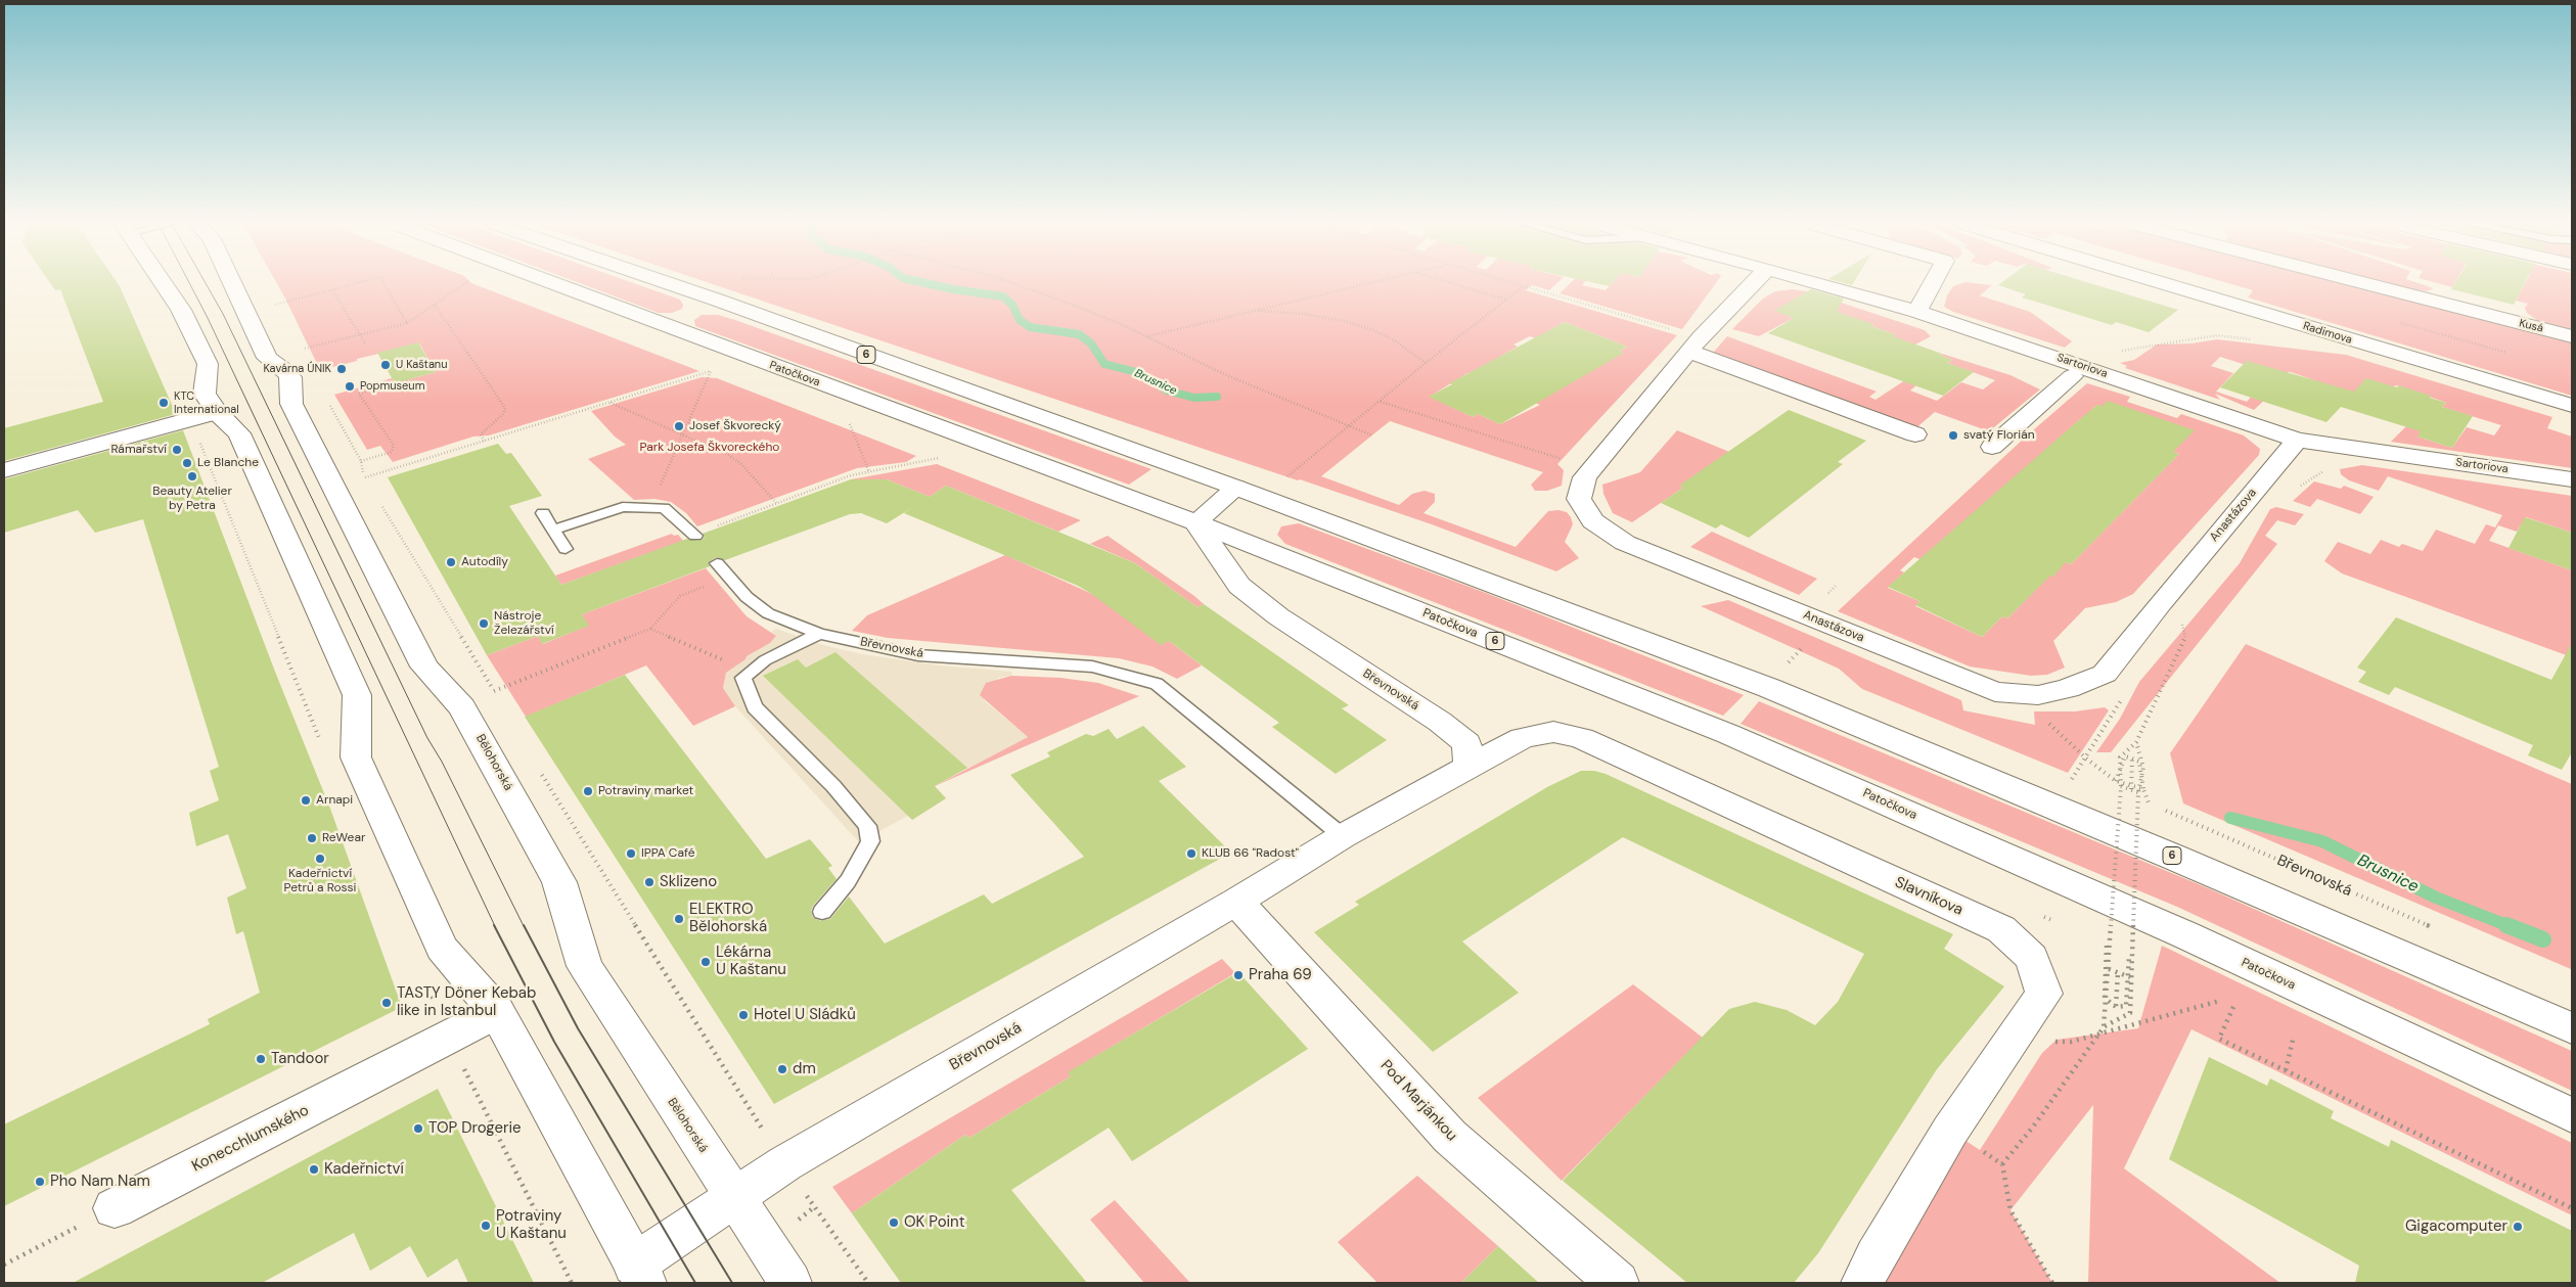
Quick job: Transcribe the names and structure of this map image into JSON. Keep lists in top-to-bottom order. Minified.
{"streets":{"street":["Kusá","Radimova","6","Sartoriova","Patočkova","Anastázova","Břevnovská","Bělohorská","Slavníkova","Pod Marjánkou","Konecchlumského"]},"crossings":[["Sartoriova","Anastázova"],["Patočkova","Břevnovská"],["Břevnovská","Bělohorská"],["Břevnovská","Slavníkova"],["Břevnovská","Pod Marjánkou"]],"water":["Brusnice"],"parks":["Park Josefa Škvoreckého"],"places":["U Kaštanu","Kavárna ÚNIK","Popmuseum","KTC International","Josef Škvorecký","svatý Florián","Rámařství","Le Blanche","Beauty Atelier by Petra","Autodíly","Nástroje Železářství","Potraviny market","Arnapi","ReWear","IPPA Café","KLUB 66 \"Radost\"","Kadeřnictví Petrů a Rossi","Sklizeno","ELEKTRO Bělohorská","Lékárna U Kaštanu","Praha 69","TASTY Döner Kebab like in Istanbul","Hotel U Sládků","Tandoor","dm","TOP Drogerie","Kadeřnictví","Pho Nam Nam","OK Point","Potraviny U Kaštanu","Gigacomputer"]}
